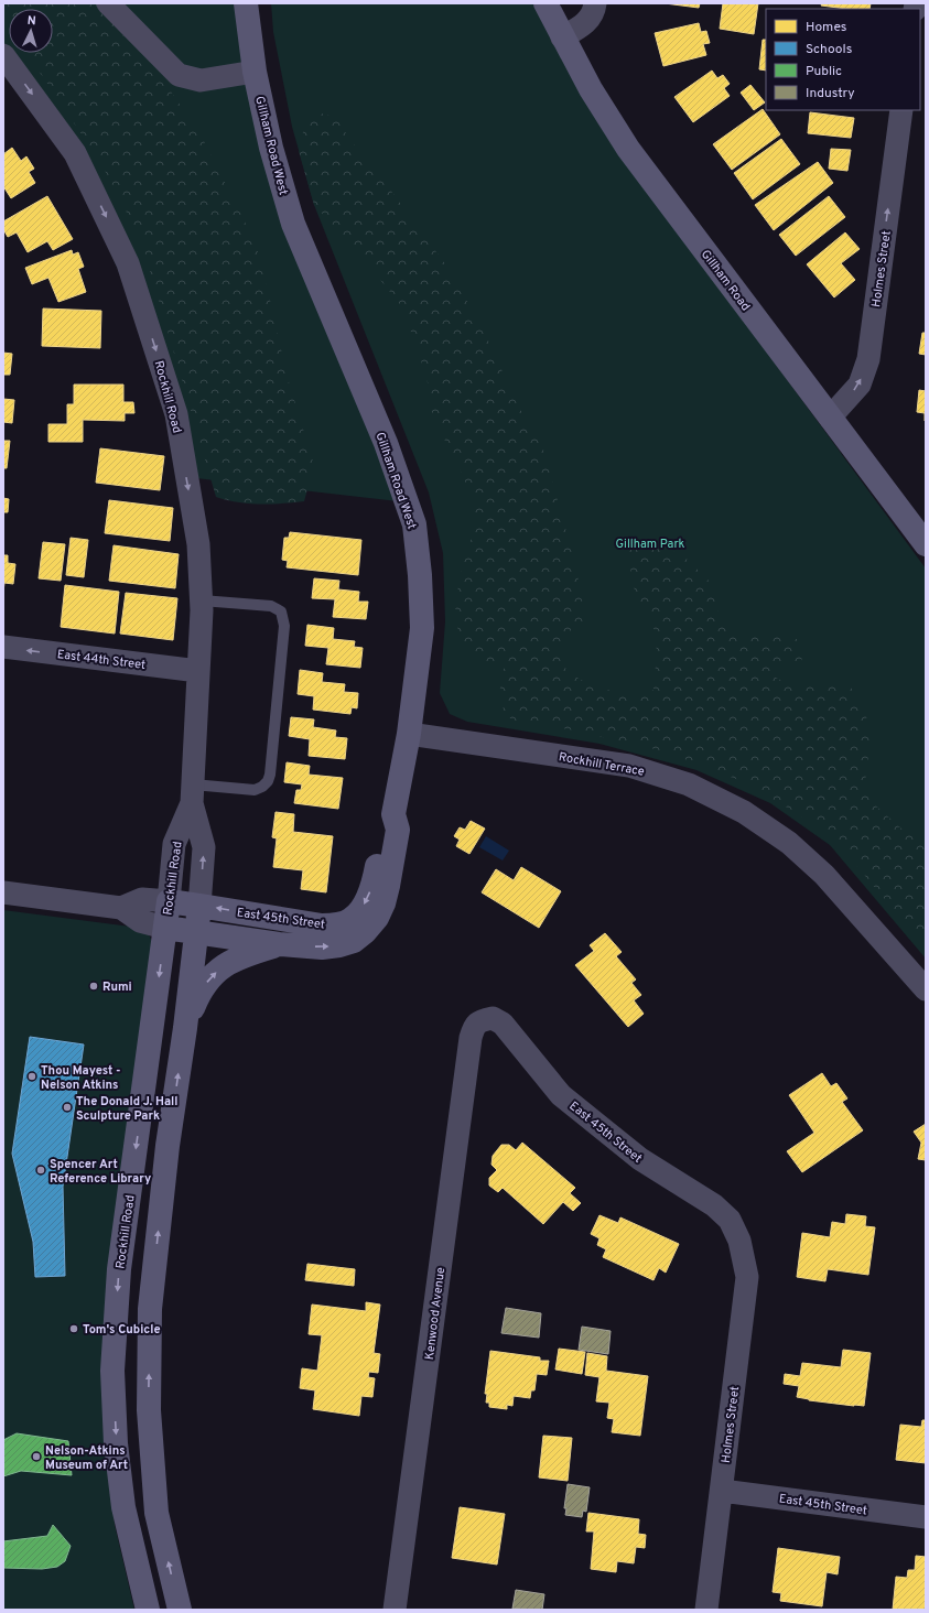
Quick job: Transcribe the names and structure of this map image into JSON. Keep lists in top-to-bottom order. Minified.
{"streets":{"main road":["Gillham Road West","Gillham Road","Rockhill Road","East 45th Street"],"street":["Holmes Street","East 44th Street","Rockhill Terrace","Kenwood Avenue"]},"crossings":[["Gillham Road West","Rockhill Terrace"],["Gillham Road West","East 45th Street"],["Holmes Street","Gillham Road"],["Holmes Street","East 45th Street"],["Rockhill Road","East 44th Street"],["Rockhill Road","East 45th Street"],["East 45th Street","Kenwood Avenue"]],"one_way":["Holmes Street","East 44th Street"],"parks":["Gillham Park"],"places":["Rumi","Thou Mayest - Nelson Atkins","The Donald J. Hall Sculpture Park","Spencer Art Reference Library","Tom's Cubicle","Nelson-Atkins Museum of Art"],"legend":["Homes","Schools","Public","Industry"],"north":"top"}
